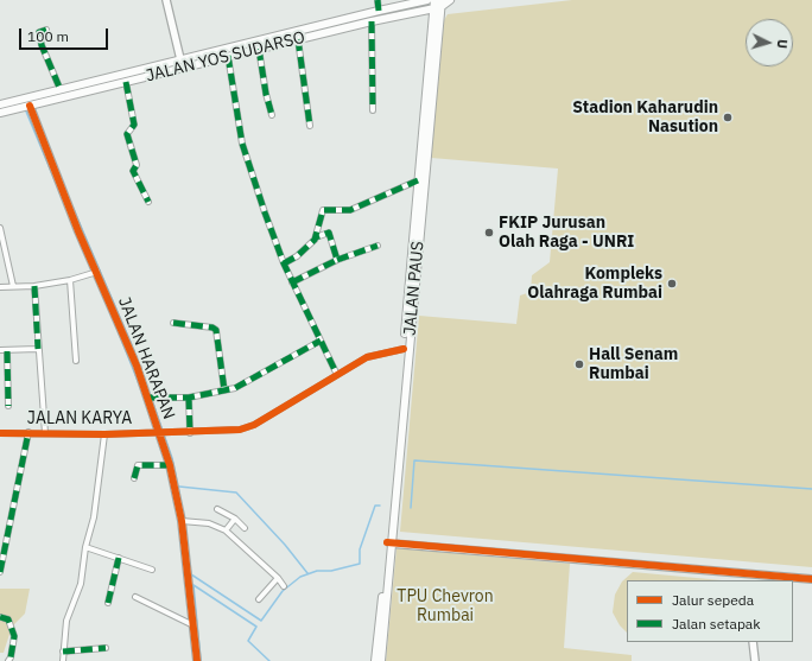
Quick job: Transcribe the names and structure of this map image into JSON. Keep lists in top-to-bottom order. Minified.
{"streets":{"main road":["JALAN YOS SUDARSO","JALAN PAUS"],"street":["JALAN HARAPAN","JALAN KARYA"]},"crossings":[["JALAN YOS SUDARSO","JALAN PAUS"],["JALAN YOS SUDARSO","JALAN HARAPAN"],["JALAN PAUS","JALAN KARYA"],["JALAN HARAPAN","JALAN KARYA"]],"parks":["TPU Chevron Rumbai"],"places":["Stadion Kaharudin Nasution","FKIP Jurusan Olah Raga - UNRI","Kompleks Olahraga Rumbai","Hall Senam Rumbai"],"legend":["Jalur sepeda","Jalan setapak"],"scale_bar":"100 m","north":"right"}
